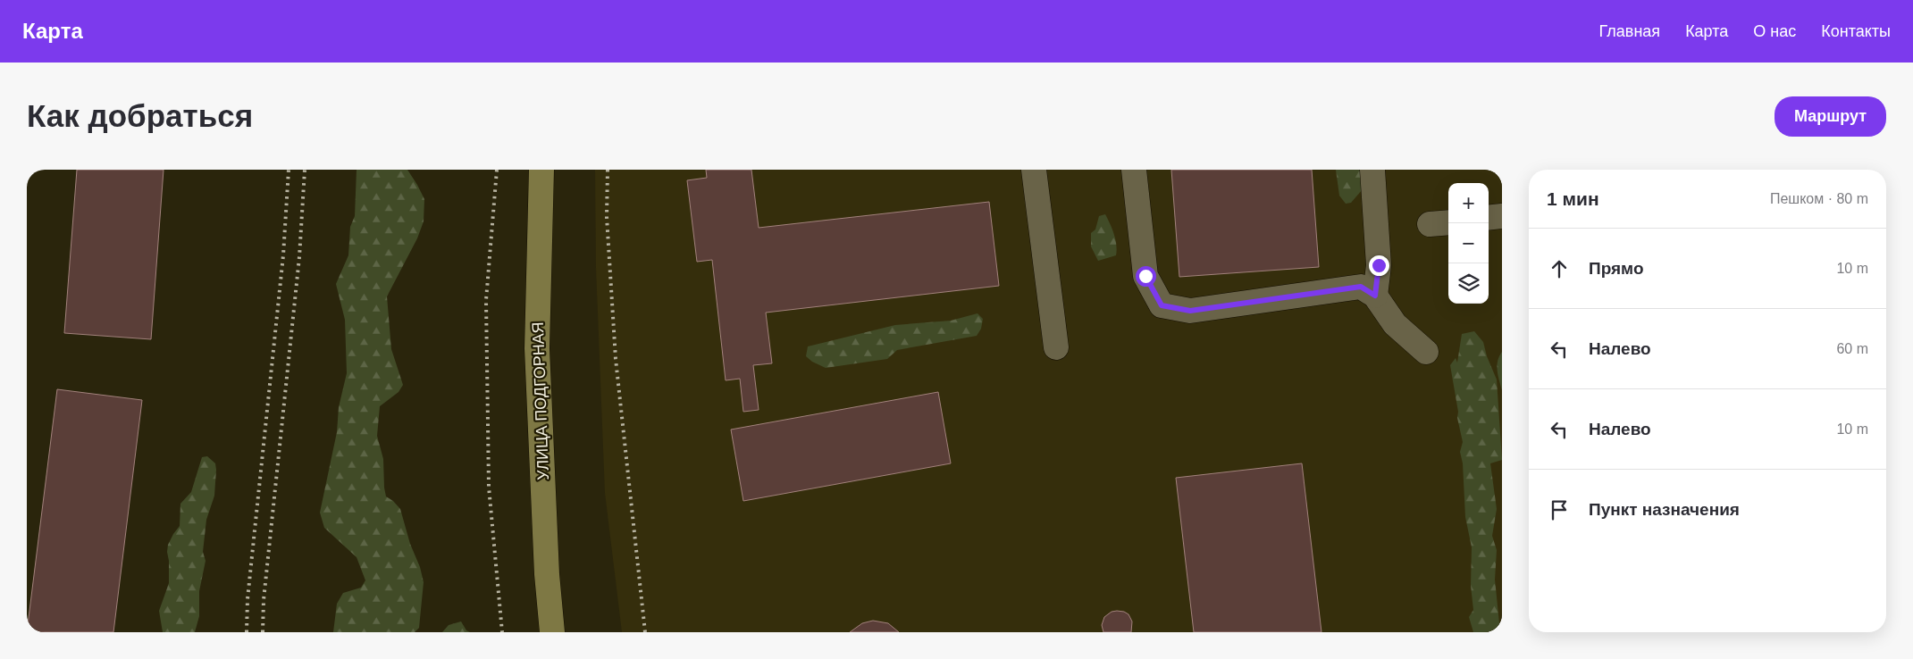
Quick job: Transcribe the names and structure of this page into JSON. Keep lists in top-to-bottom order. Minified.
{"streets":{"main road":["УЛИЦА ПОДГОРНАЯ"]},"page":{"header":"Карта","nav":["Главная","Карта","О нас","Контакты"],"buttons":"Маршрут","title":"Как добраться","heading":["1 мин","Пешком · 80 m"],"map_buttons":["+","−"],"list":[["Прямо","10 m"],["Налево","60 m"],["Налево","10 m"],"Пункт назначения"]}}
